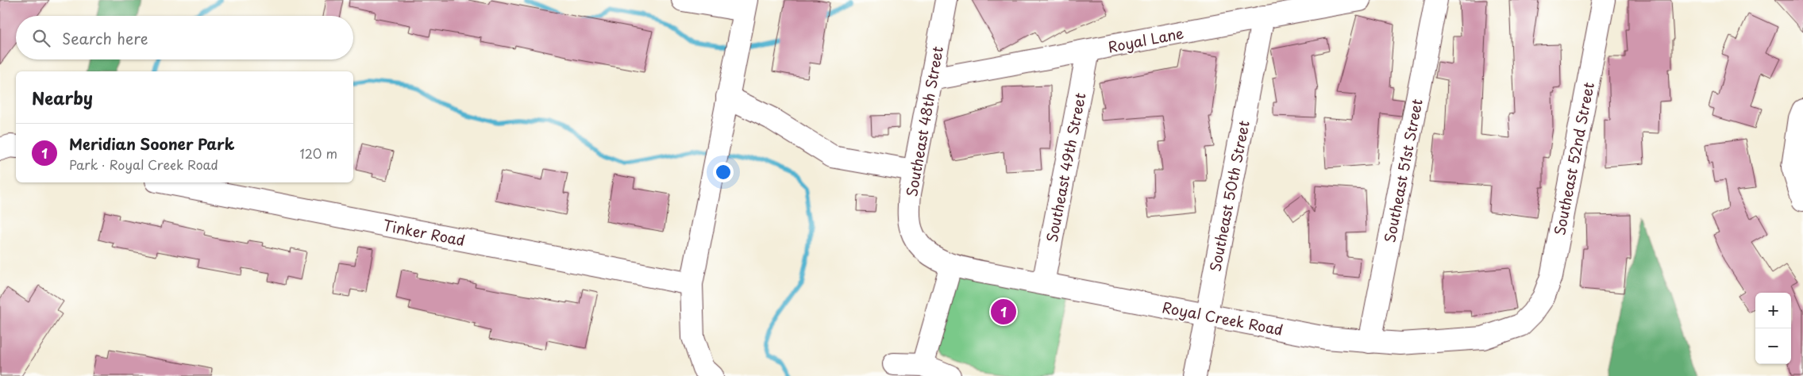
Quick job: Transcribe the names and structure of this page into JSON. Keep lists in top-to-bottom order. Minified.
{"streets":{"street":["Royal Lane","Southeast 48th Street","Southeast 52nd Street","Southeast 49th Street","Southeast 51st Street","Southeast 50th Street","Tinker Road","Royal Creek Road"]},"crossings":[["Royal Lane","Southeast 48th Street"],["Royal Lane","Southeast 49th Street"],["Royal Lane","Southeast 50th Street"],["Southeast 48th Street","Royal Creek Road"],["Southeast 52nd Street","Royal Creek Road"],["Southeast 49th Street","Royal Creek Road"],["Southeast 51st Street","Royal Creek Road"],["Southeast 50th Street","Royal Creek Road"]],"page":{"search":"Search here","heading":"Nearby","list":[{"mark":"1","name":"Meridian Sooner Park","note":"Park · Royal Creek Road","value":"120 m"}],"map_buttons":["+","−"],"pins":"1"}}
